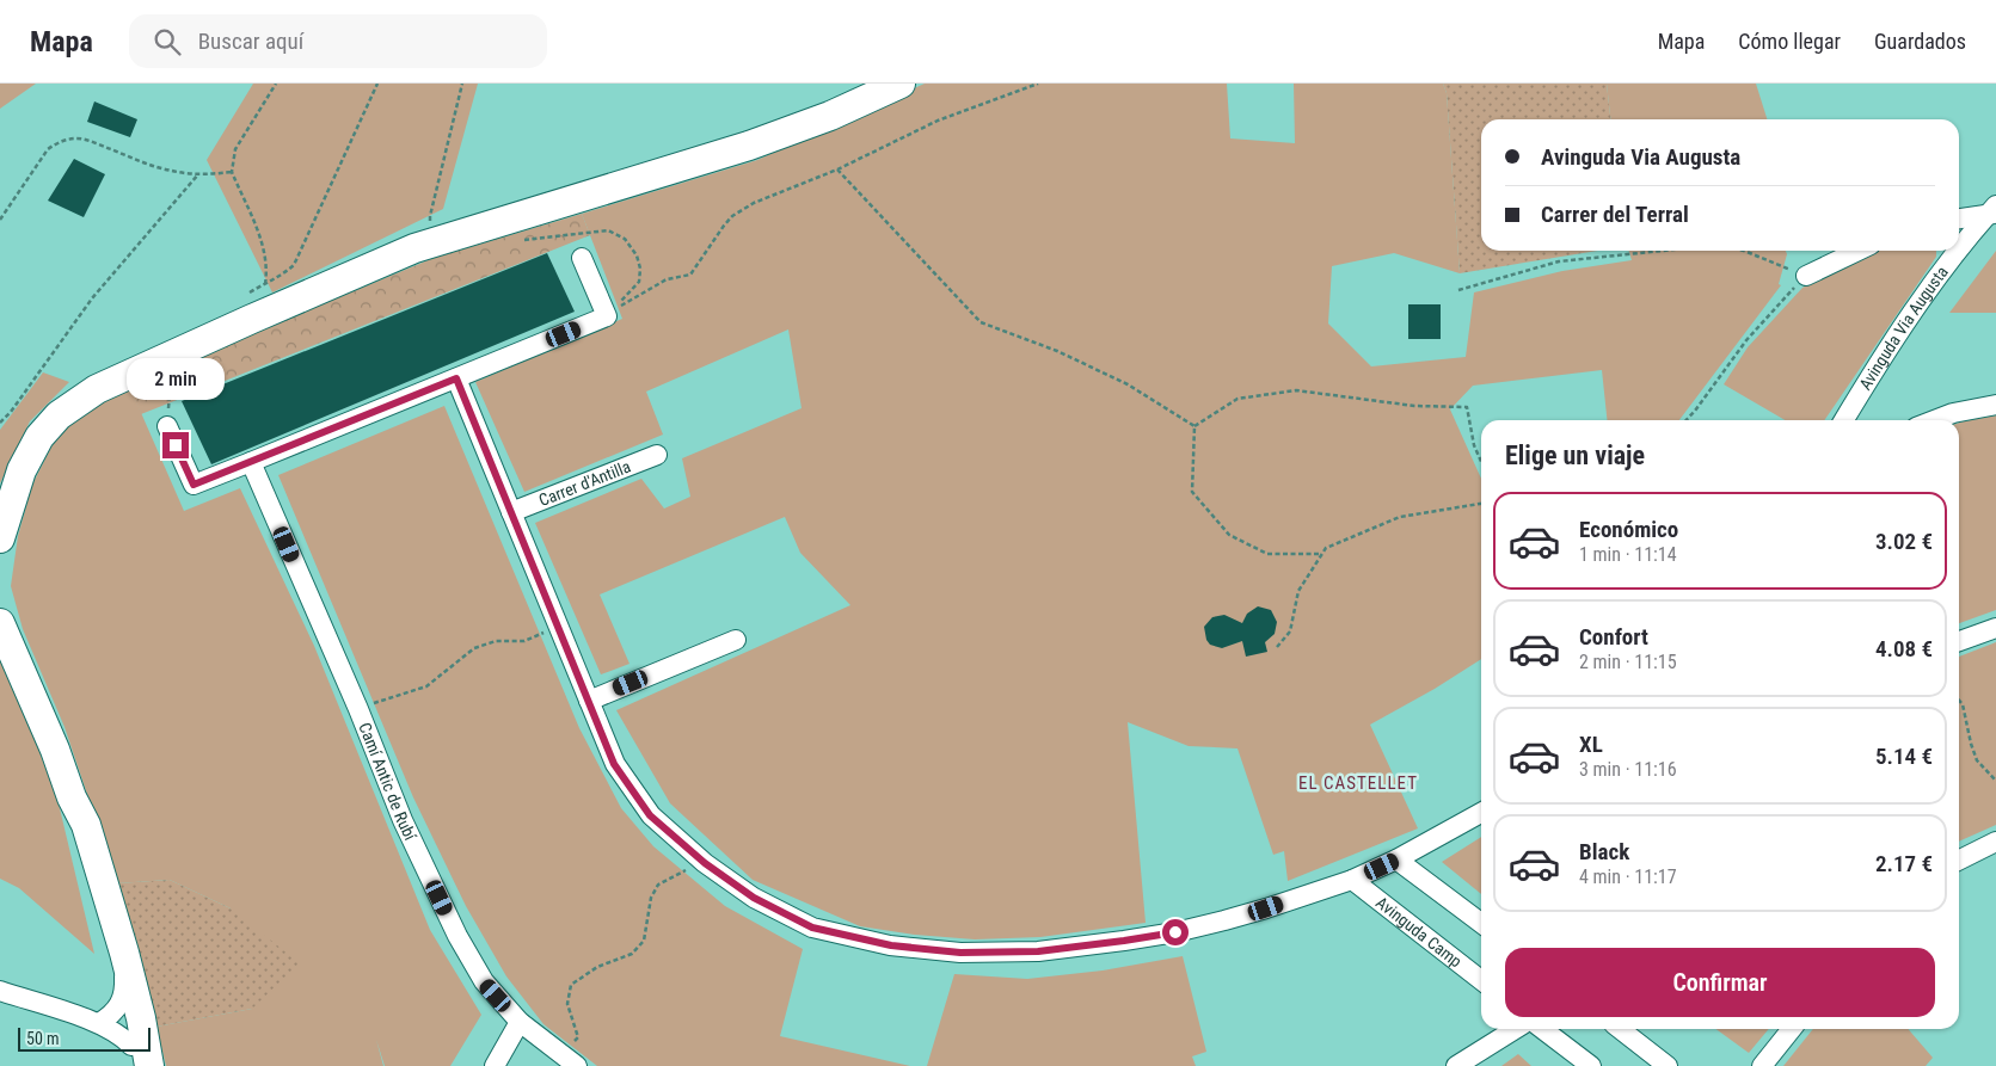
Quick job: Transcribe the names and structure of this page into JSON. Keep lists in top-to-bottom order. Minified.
{"streets":{"street":["Avinguda Via Augusta","Carrer d'Antilla","Camí Antic de Rubí","Avinguda Camp"]},"districts":["EL CASTELLET"],"scale_bar":"50 m","page":{"header":"Mapa","search":"Buscar aquí","nav":["Mapa","Cómo llegar","Guardados"],"banner":["Avinguda Via Augusta","Carrer del Terral"],"bubble":"2 min","heading":"Elige un viaje","list":[{"name":"Económico","note":"1 min · 11:14","value":"3.02 €"},{"name":"Confort","note":"2 min · 11:15","value":"4.08 €"},{"name":"XL","note":"3 min · 11:16","value":"5.14 €"},{"name":"Black","note":"4 min · 11:17","value":"2.17 €"}],"buttons":"Confirmar","scale":"50 m"}}
